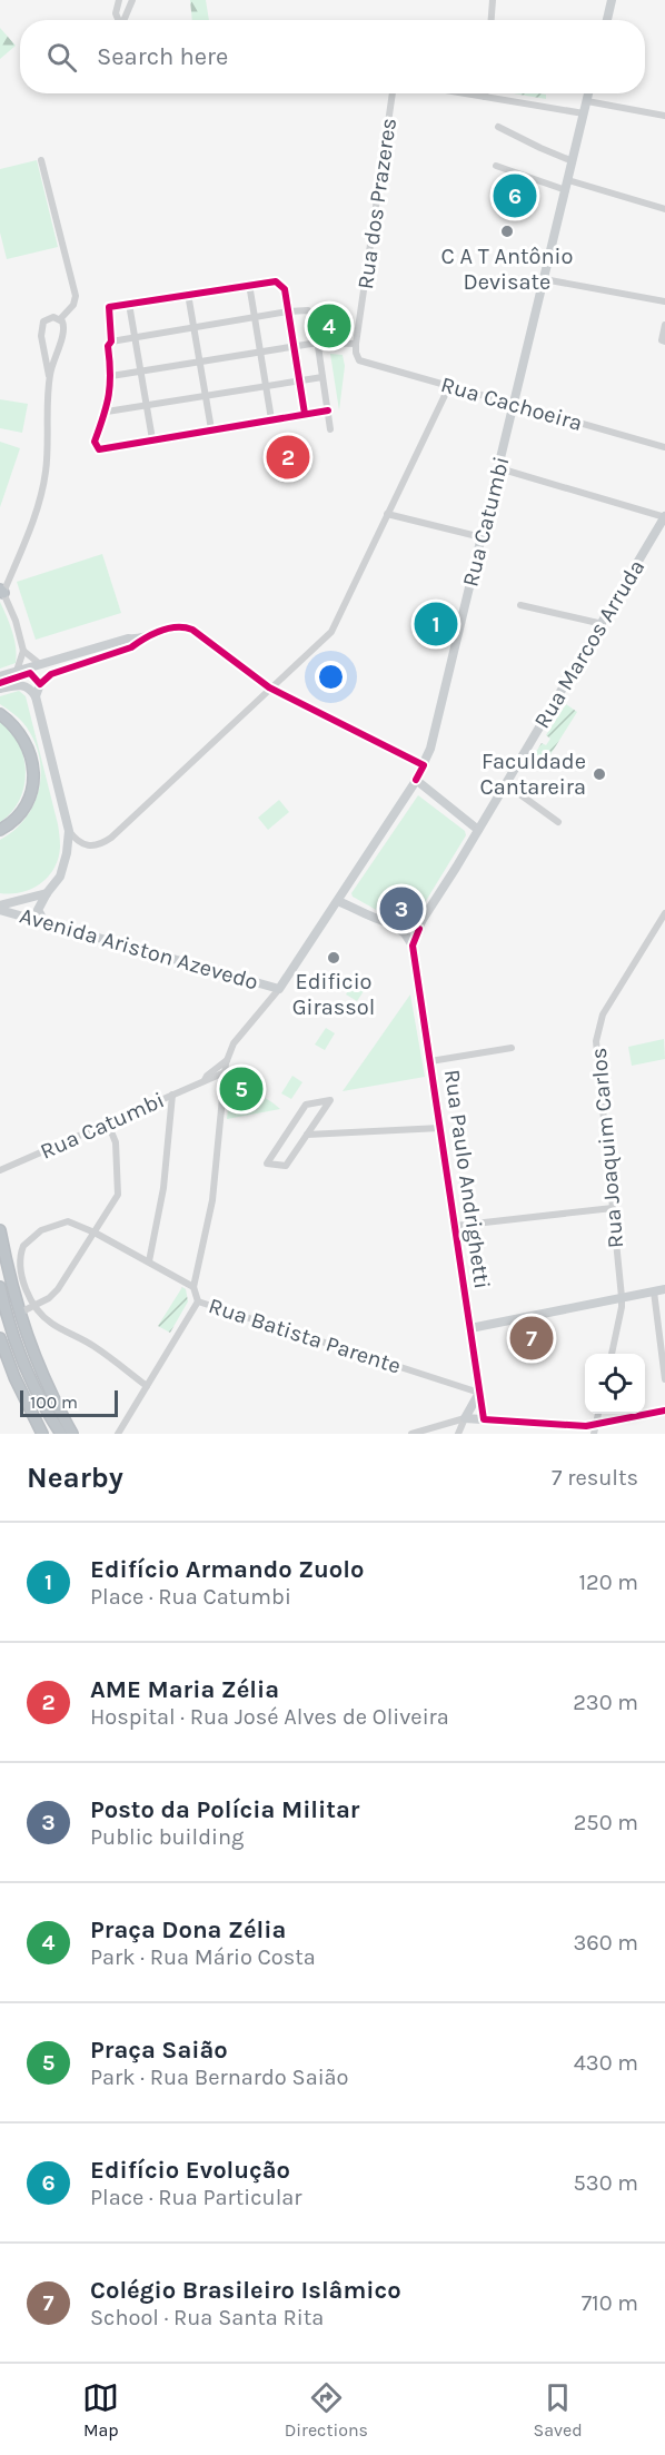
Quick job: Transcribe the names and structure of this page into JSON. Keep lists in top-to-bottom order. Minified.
{"streets":{"main road":["Rua Catumbi","Rua Marcos Arruda","Avenida Ariston Azevedo","Rua Paulo Andrighetti"],"street":["Rua dos Prazeres","Rua Cachoeira","Rua Joaquim Carlos","Rua Batista Parente"]},"crossings":[["Rua dos Prazeres","Rua Cachoeira"],["Rua Cachoeira","Rua Catumbi"],["Rua Catumbi","Avenida Ariston Azevedo"],["Rua Marcos Arruda","Rua Paulo Andrighetti"],["Rua Paulo Andrighetti","Rua Batista Parente"]],"places":["C A T Antônio Devisate","Faculdade Cantareira","Edificio Girassol"],"scale_bar":"100 m","page":{"search":"Search here","pins":["6","4","2","1","3","5","7"],"scale":"100 m","heading":["Nearby","7 results"],"list":[{"mark":"1","name":"Edifício Armando Zuolo","note":"Place · Rua Catumbi","value":"120 m"},{"mark":"2","name":"AME Maria Zélia","note":"Hospital · Rua José Alves de Oliveira","value":"230 m"},{"mark":"3","name":"Posto da Polícia Militar","note":"Public building","value":"250 m"},{"mark":"4","name":"Praça Dona Zélia","note":"Park · Rua Mário Costa","value":"360 m"},{"mark":"5","name":"Praça Saião","note":"Park · Rua Bernardo Saião","value":"430 m"},{"mark":"6","name":"Edifício Evolução","note":"Place · Rua Particular","value":"530 m"},{"mark":"7","name":"Colégio Brasileiro Islâmico","note":"School · Rua Santa Rita","value":"710 m"}],"nav":["Map","Directions","Saved"]}}
